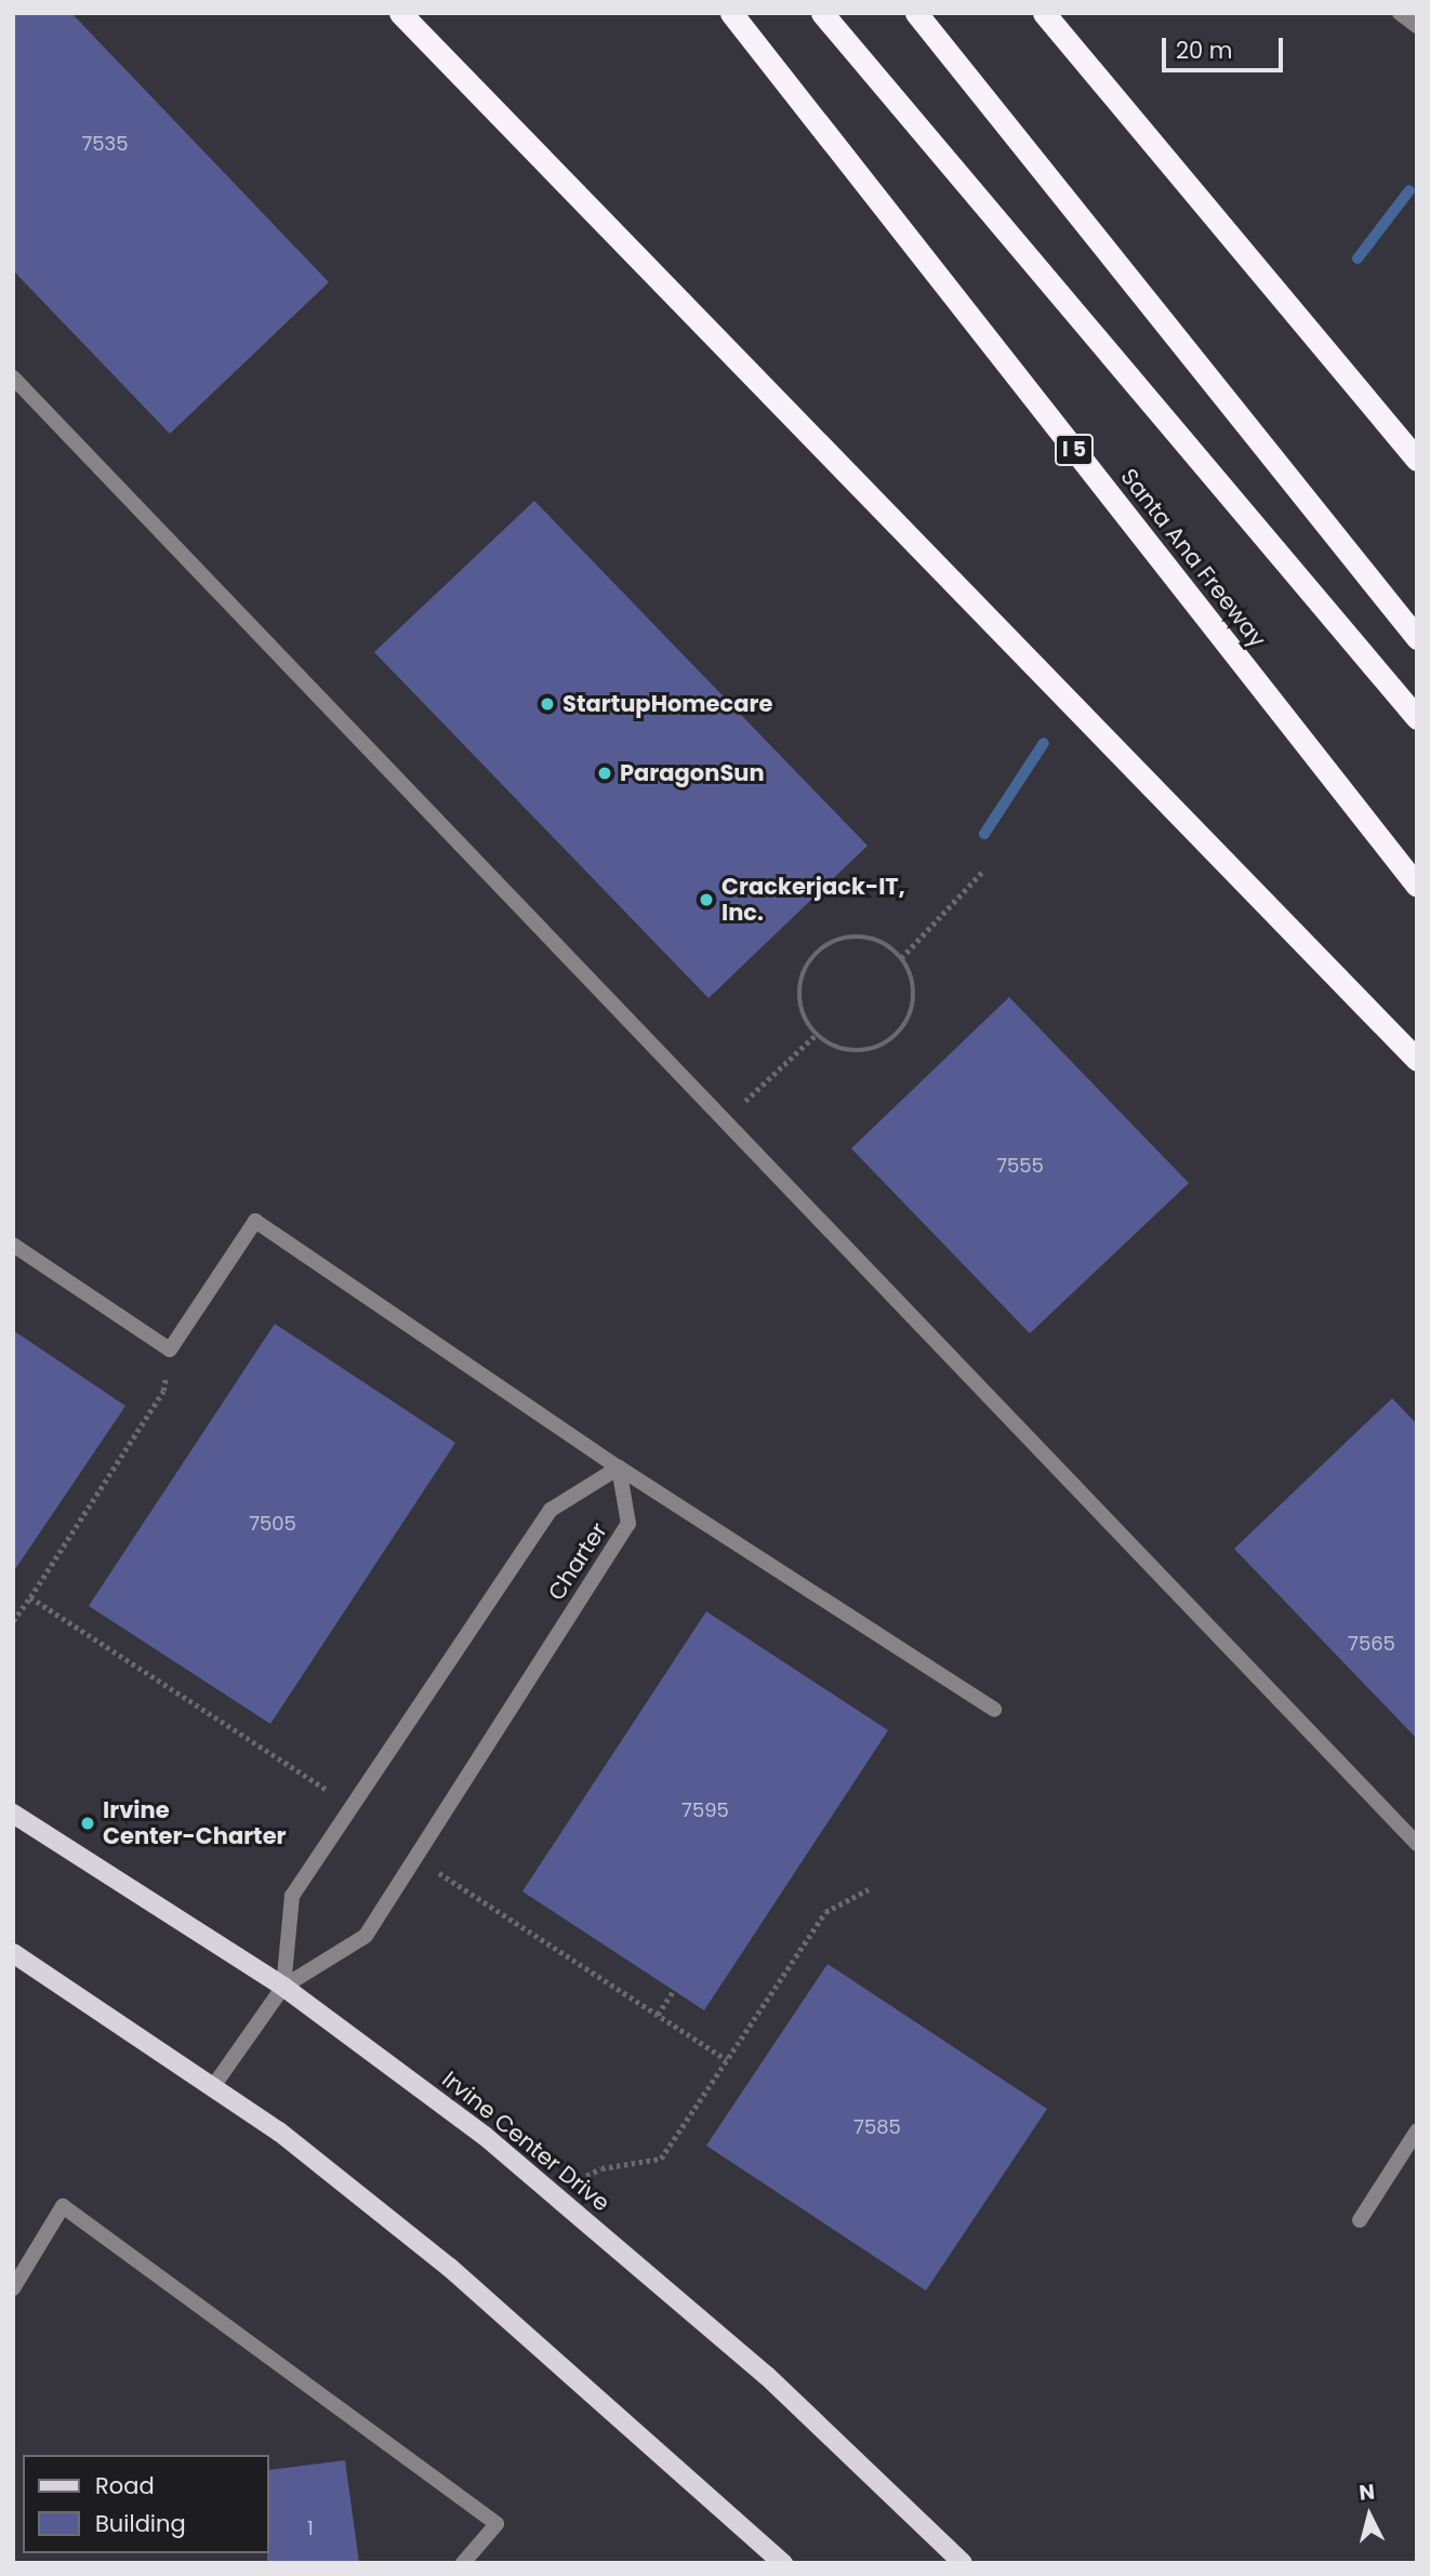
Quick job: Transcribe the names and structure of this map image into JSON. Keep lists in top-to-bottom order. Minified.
{"streets":{"highway":["I 5","Santa Ana Freeway"],"main road":["Irvine Center Drive"],"street":["Charter"]},"crossings":[["Charter","Irvine Center Drive"]],"places":["StartupHomecare","ParagonSun","Crackerjack-IT, Inc.","Irvine Center-Charter"],"house_numbers":["7535","7555","7505","7565","7595","7585","1"],"legend":["Road","Building"],"scale_bar":"20 m","north":"top"}
